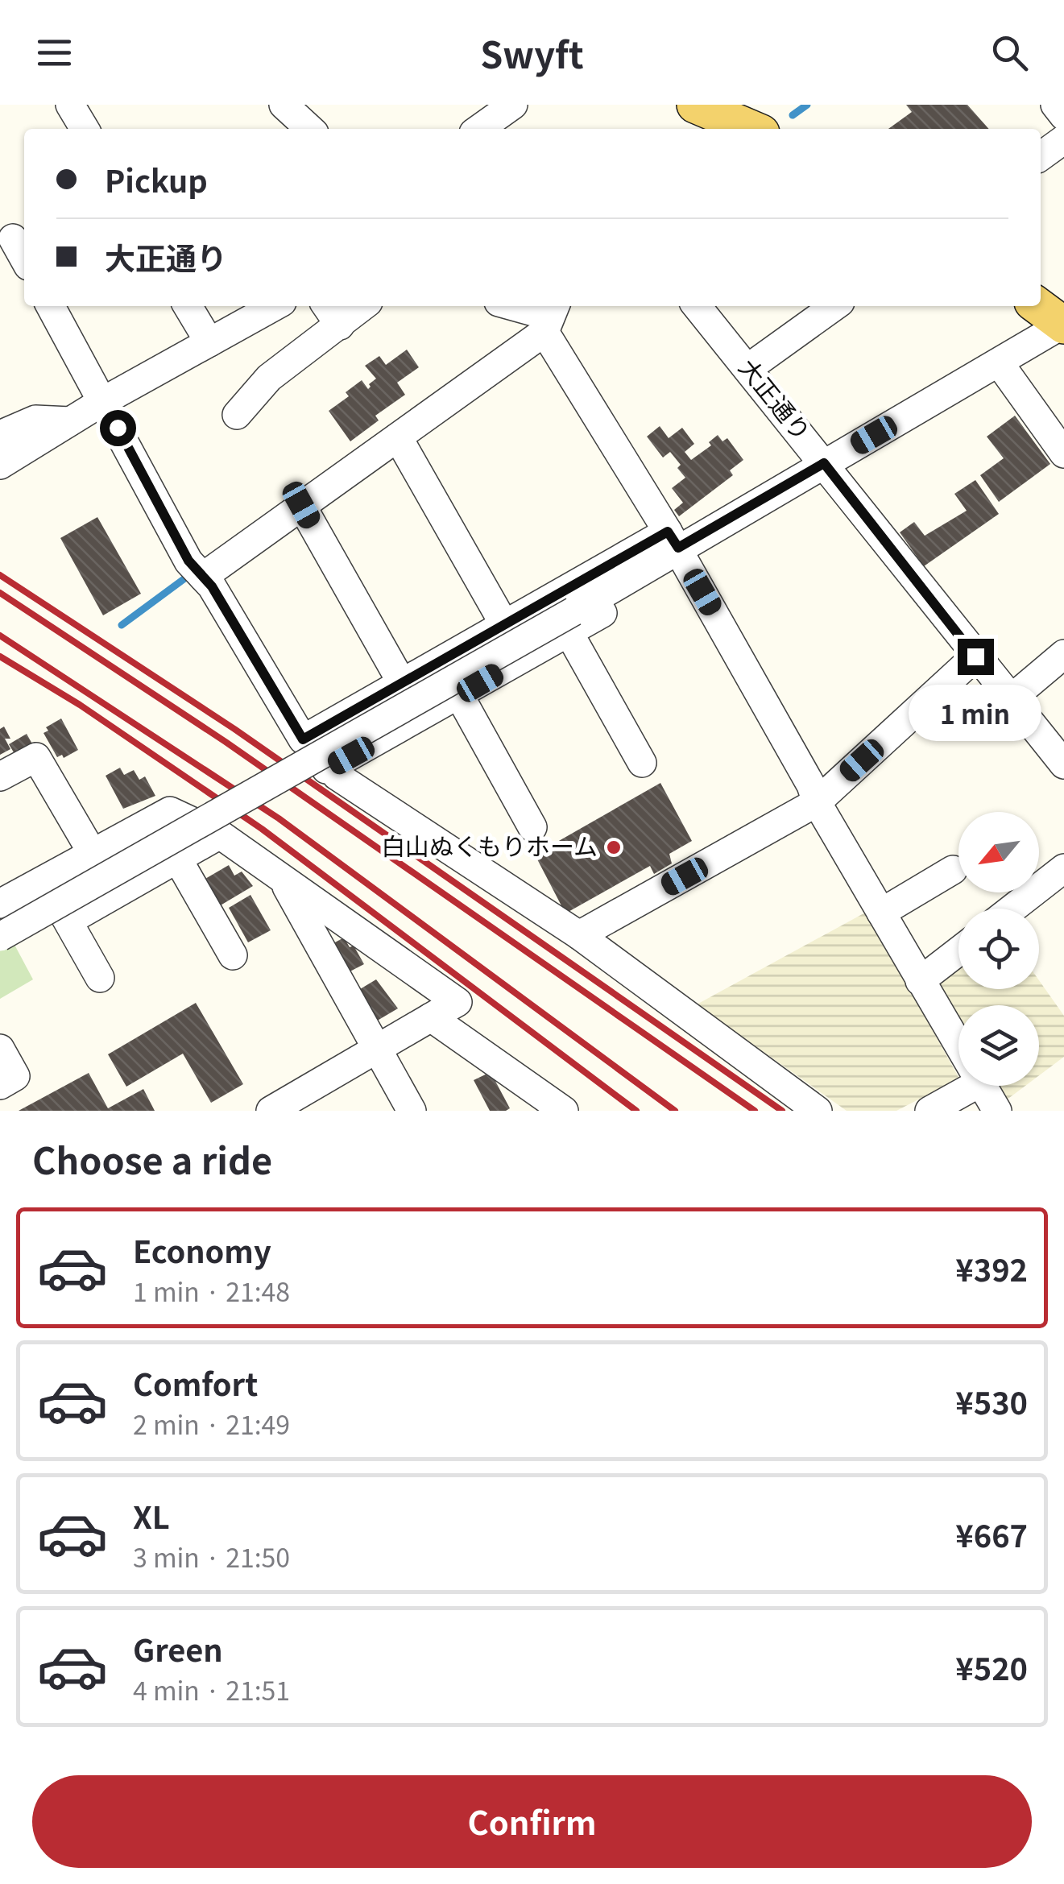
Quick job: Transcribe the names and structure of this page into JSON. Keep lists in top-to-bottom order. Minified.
{"streets":{"street":["大正通り"]},"places":["白山ぬくもりホーム"],"north":"bottom left","page":{"header":"Swyft","banner":["Pickup","大正通り"],"bubble":"1 min","heading":"Choose a ride","list":[{"name":"Economy","note":"1 min · 21:48","value":"¥392"},{"name":"Comfort","note":"2 min · 21:49","value":"¥530"},{"name":"XL","note":"3 min · 21:50","value":"¥667"},{"name":"Green","note":"4 min · 21:51","value":"¥520"}],"buttons":"Confirm"}}
